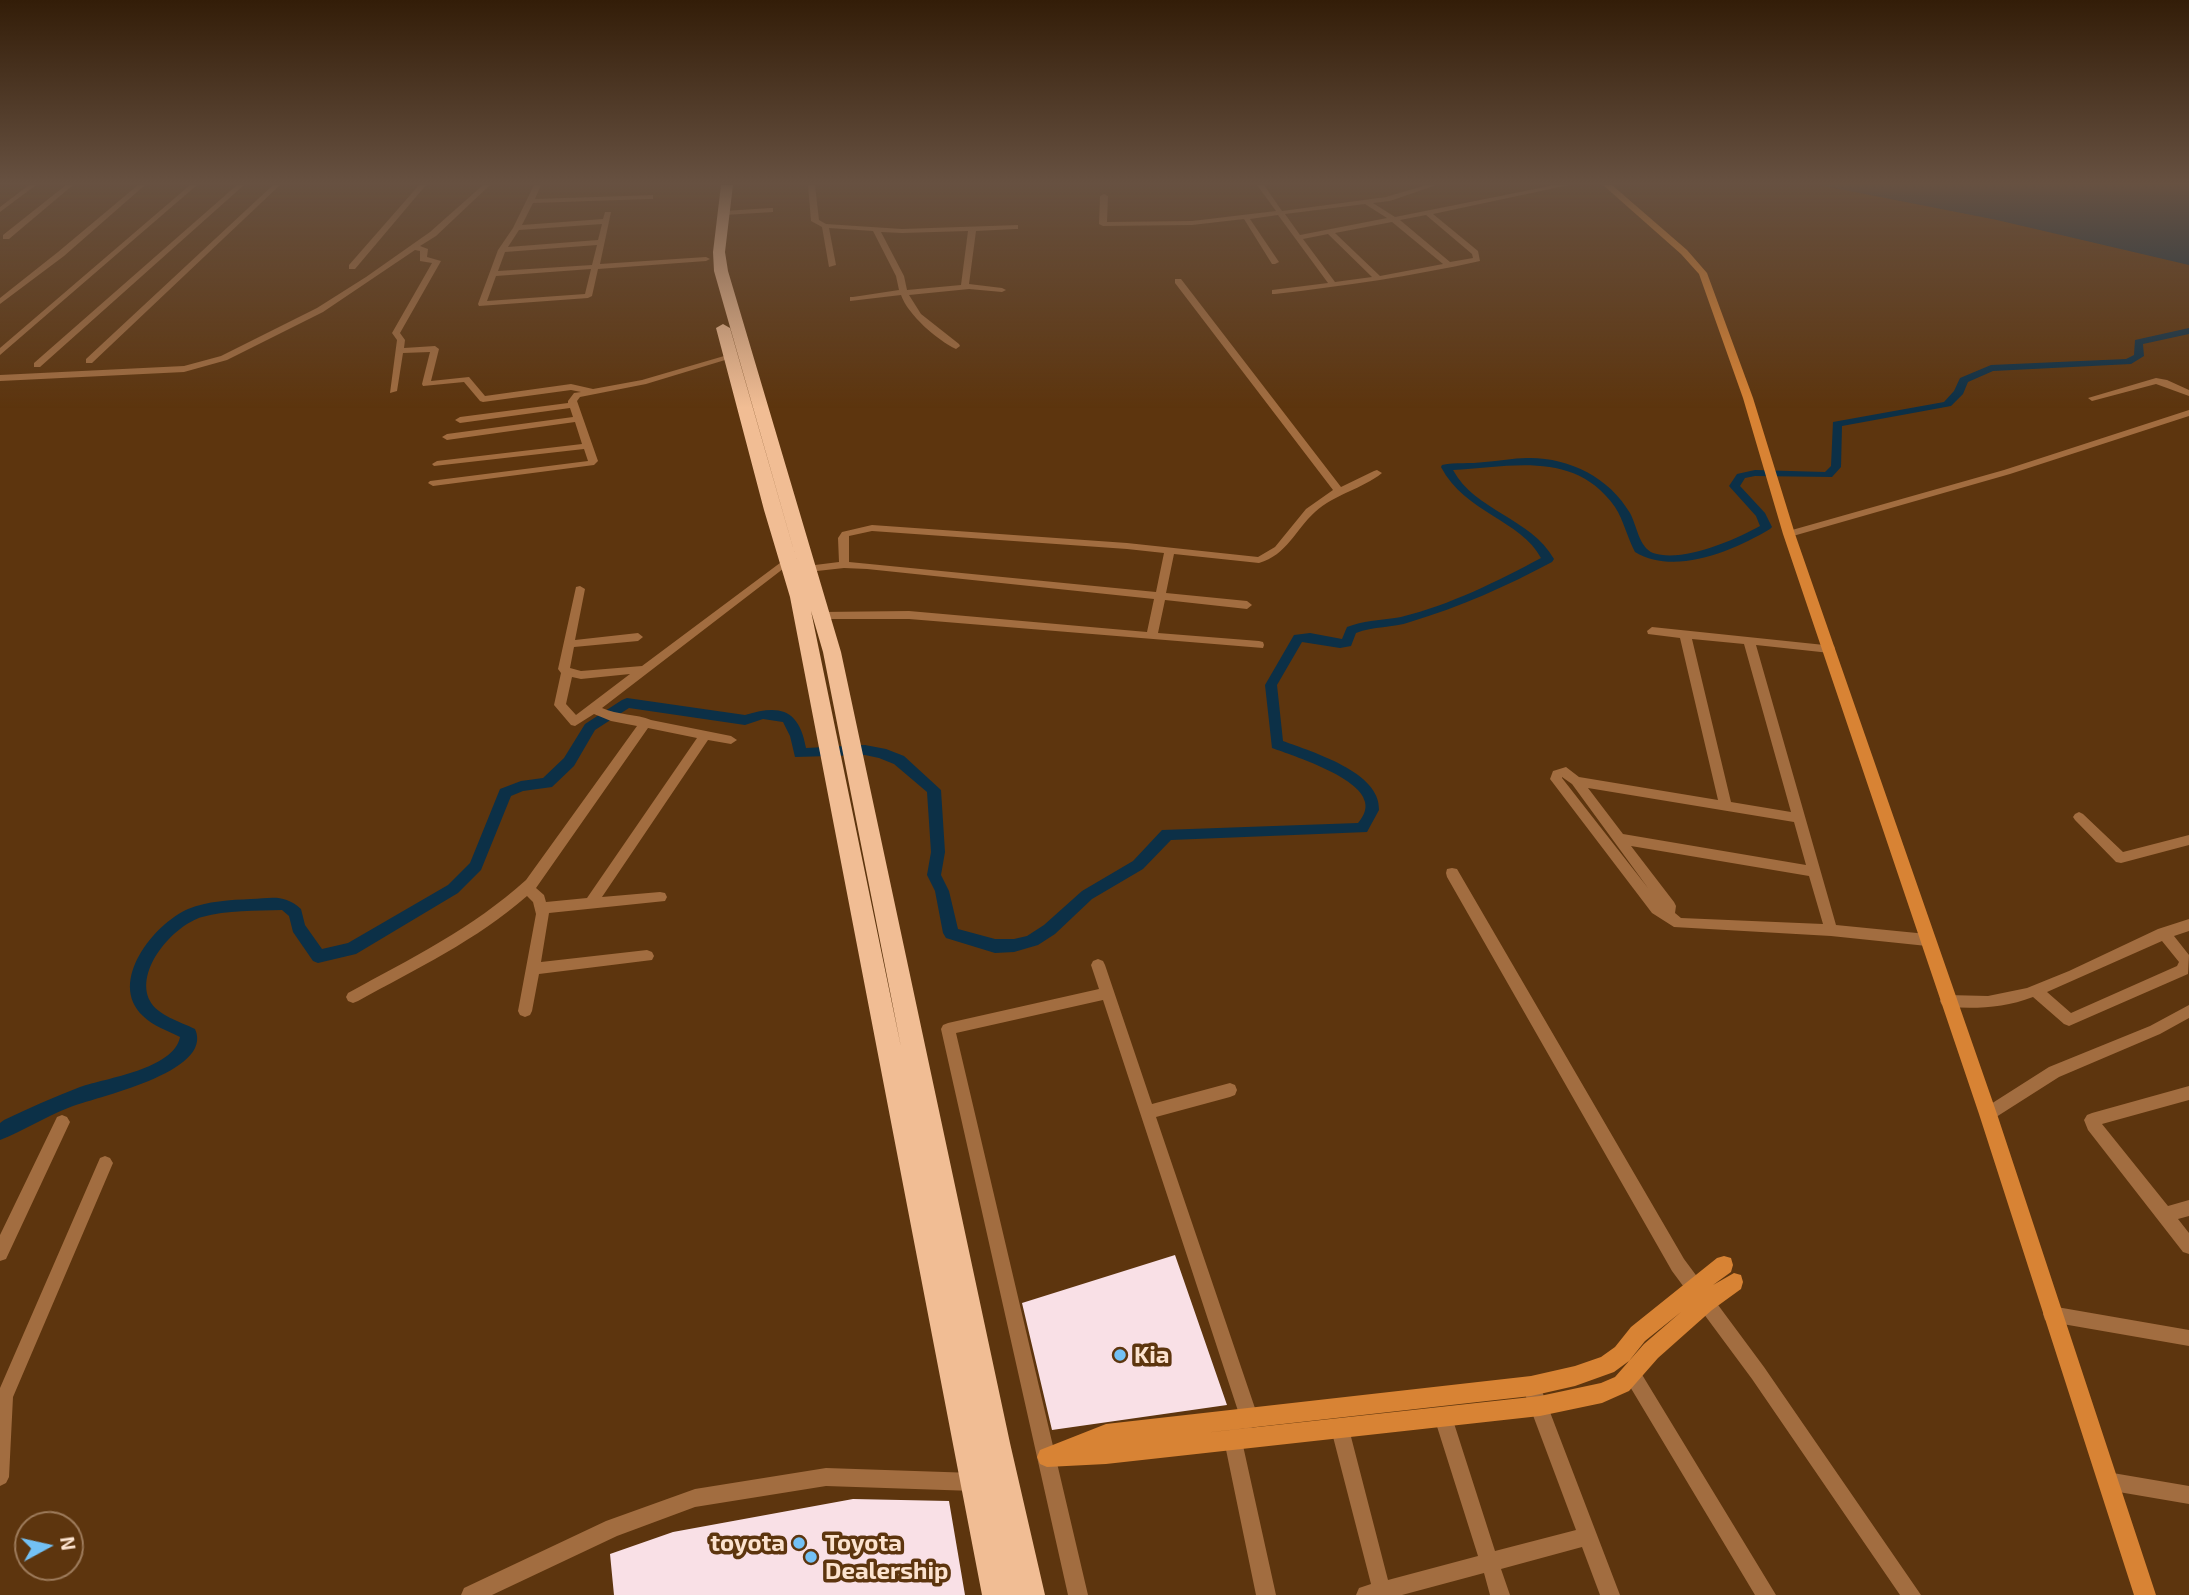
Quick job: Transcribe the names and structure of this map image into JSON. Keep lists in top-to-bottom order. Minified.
{"places":["Kia","toyota","Toyota Dealership"],"north":"right"}
